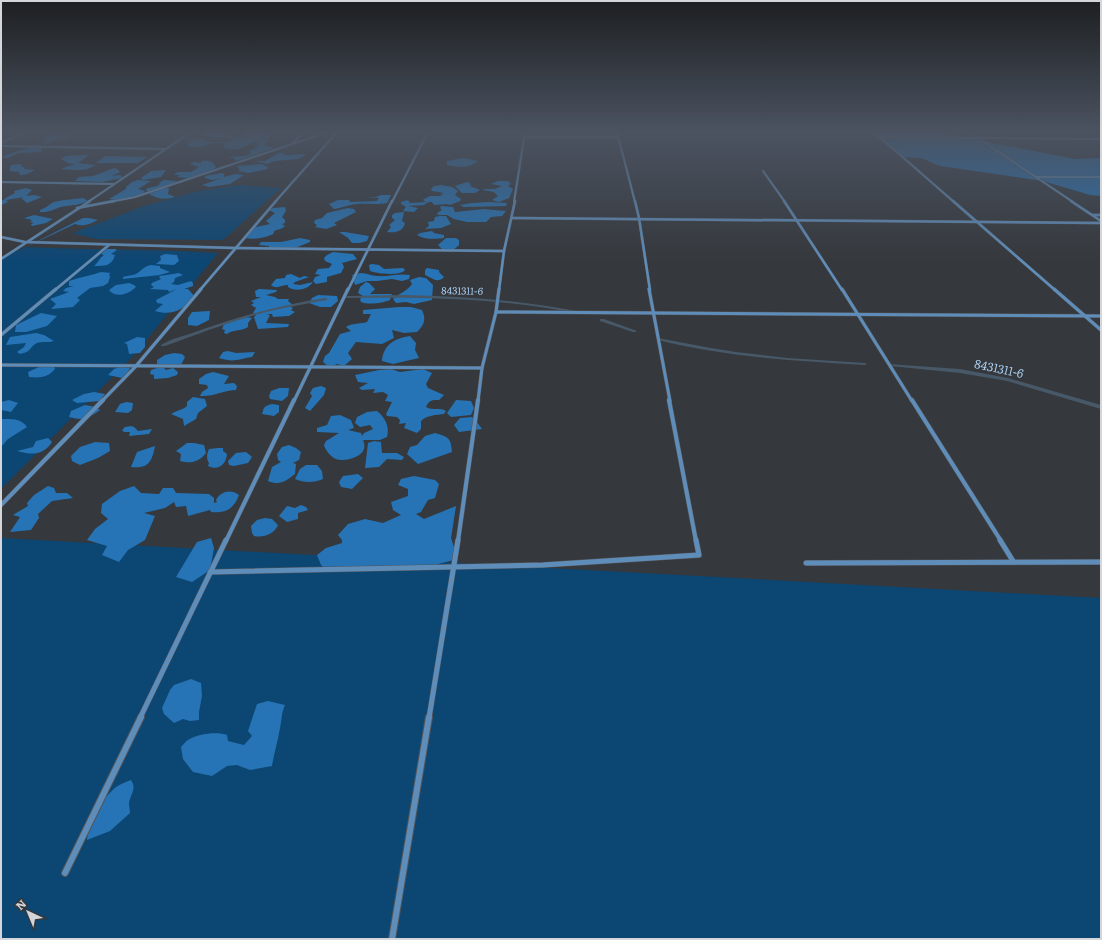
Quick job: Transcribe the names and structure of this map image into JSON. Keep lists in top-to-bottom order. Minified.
{"water":["8431311-6"],"north":"top left"}
